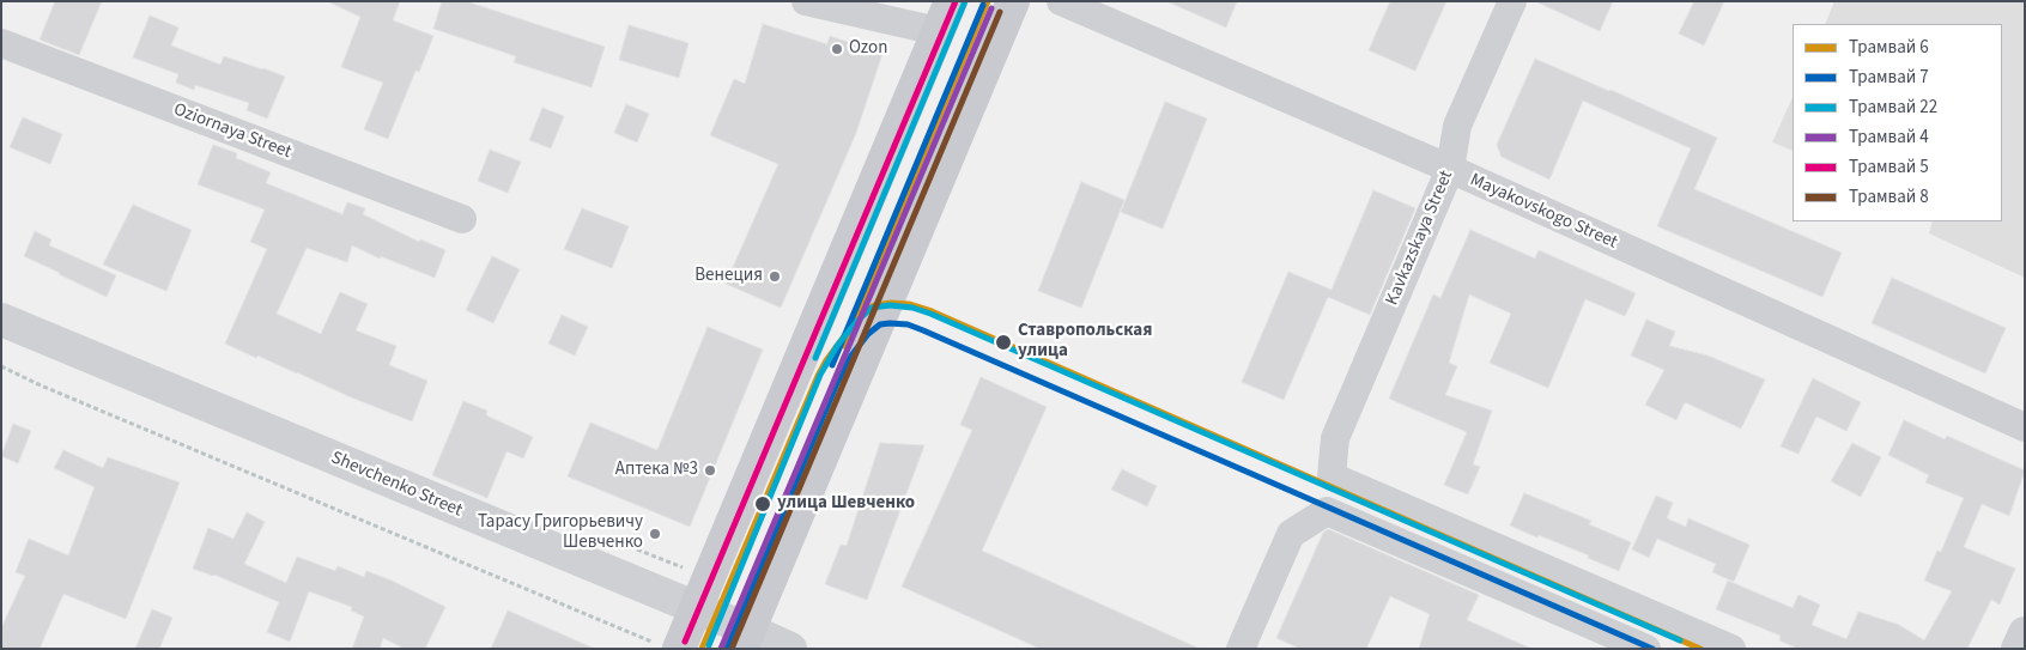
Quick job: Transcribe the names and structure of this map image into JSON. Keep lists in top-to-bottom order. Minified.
{"streets":{"main road":["Shevchenko Street"],"street":["Oziornaya Street","Mayakovskogo Street","Kavkazskaya Street"]},"crossings":[["Mayakovskogo Street","Kavkazskaya Street"]],"places":["Ozon","Венеция","Ставропольская улица","Аптека №3","улица Шевченко","Тарасу Григорьевичу Шевченко"],"lines":["tram line 6","tram line 22","tram line 5","tram line 7","tram line 4","tram line 8"],"legend":["Трамвай 6","Трамвай 7","Трамвай 22","Трамвай 4","Трамвай 5","Трамвай 8"]}
